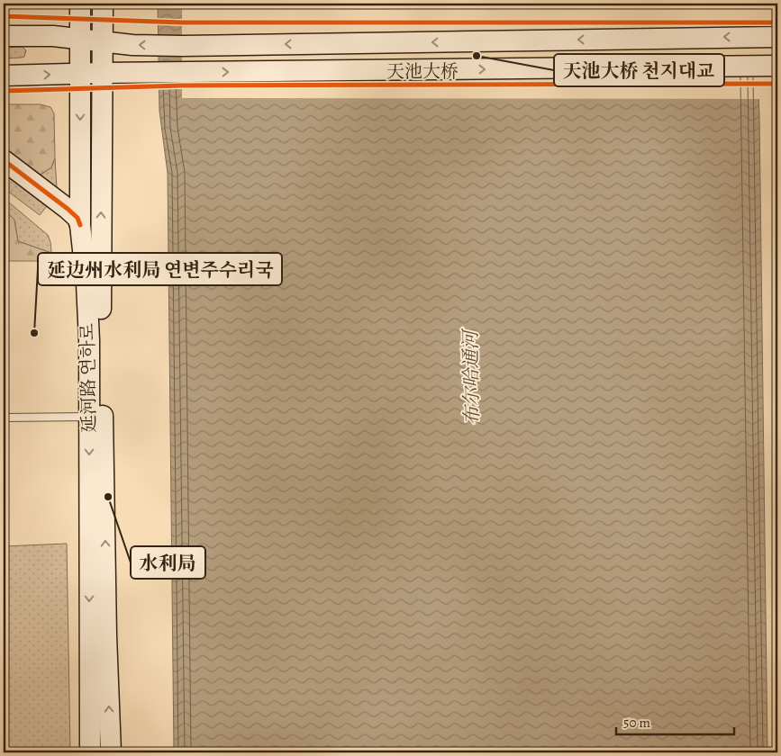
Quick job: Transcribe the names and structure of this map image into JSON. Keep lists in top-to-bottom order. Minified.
{"streets":{"main road":["延河路 연하로"],"cycle path":["天池大桥"]},"water":["布尔哈通河"],"places":["天池大桥 천지대교","延边州水利局 연변주수리국","水利局"],"scale_bar":"50 m"}
